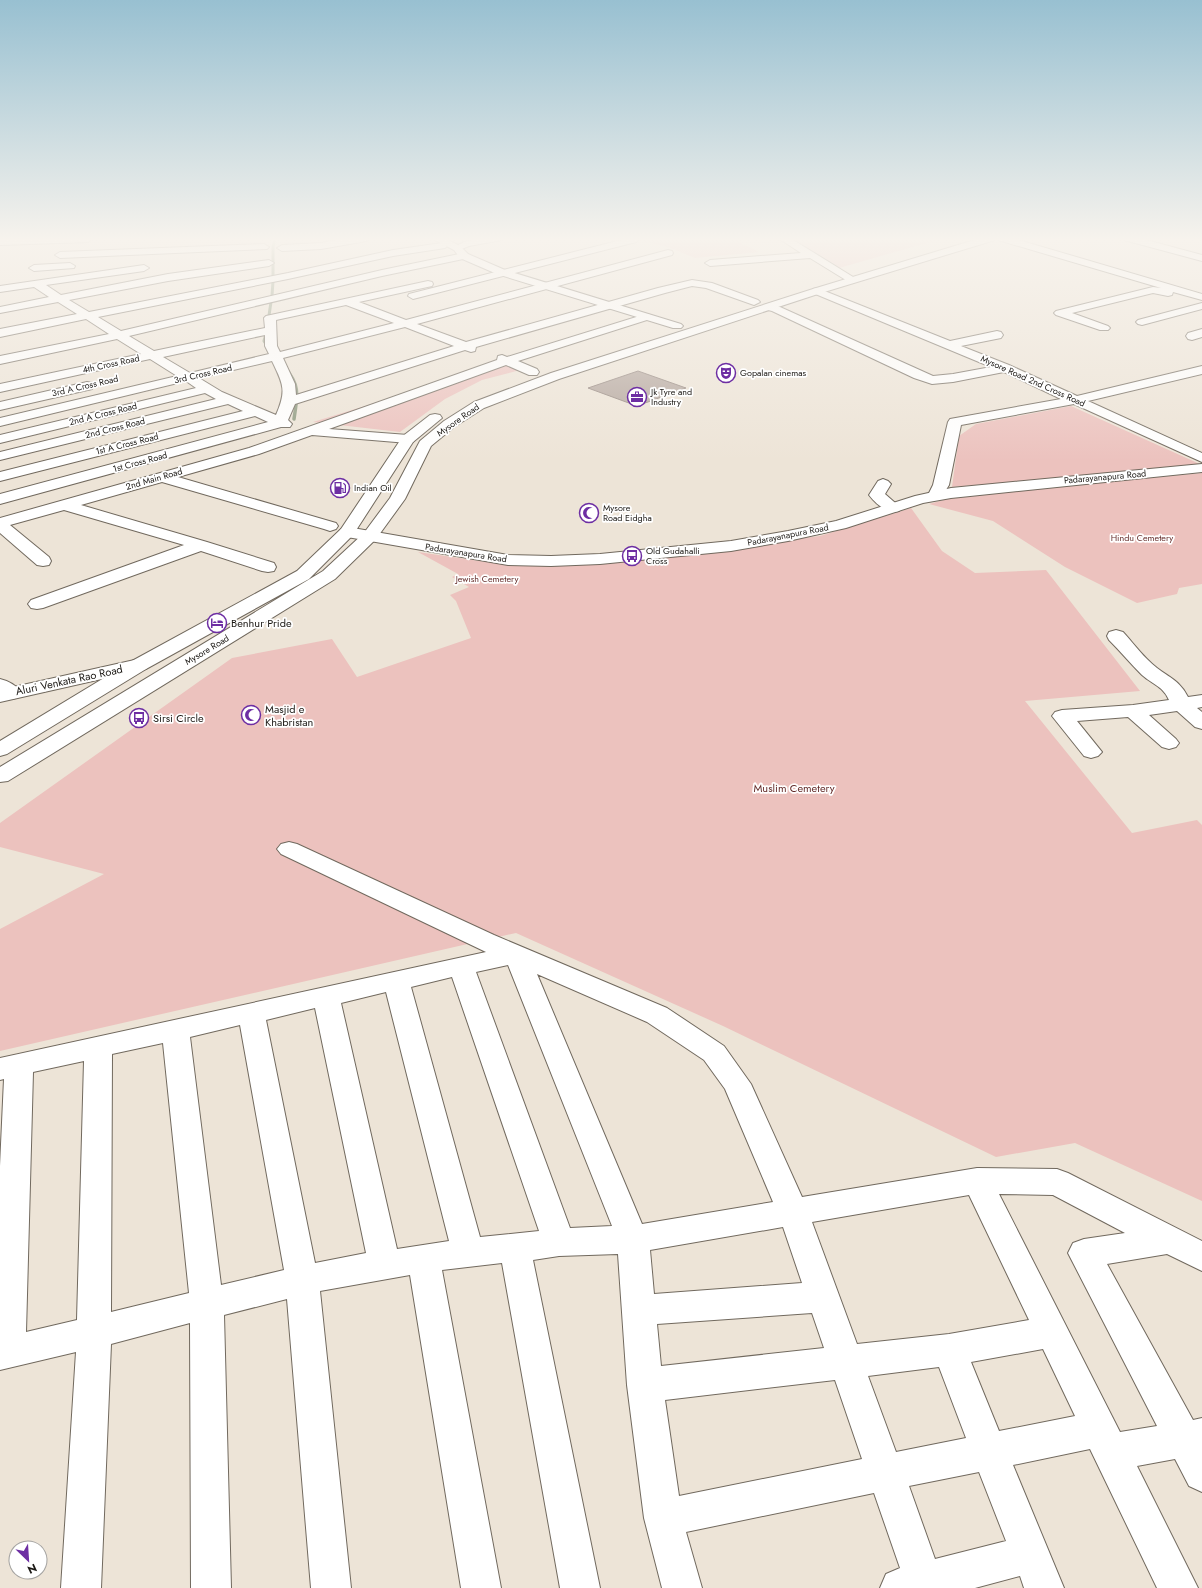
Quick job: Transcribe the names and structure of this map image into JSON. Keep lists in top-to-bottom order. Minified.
{"streets":{"main road":["4th Cross Road","3rd Cross Road","Mysore Road 2nd Cross Road","3rd A Cross Road","2nd A Cross Road","Mysore Road","2nd Cross Road","1st A Cross Road","1st Cross Road","Padarayanapura Road","2nd Main Road","Aluri Venkata Rao Road"]},"crossings":[["Mysore Road","Padarayanapura Road"],["Mysore Road","Aluri Venkata Rao Road"],["Padarayanapura Road","2nd Main Road"]],"parks":["Hindu Cemetery","Jewish Cemetery","Muslim Cemetery"],"places":{"theatre":["Gopalan cinemas"],"office":["Jk Tyre and Industry"],"fuel station":["Indian Oil"],"mosque":["Mysore Road Eidgha","Masjid e Khabristan"],"bus stop":["Old Gudahalli Cross","Sirsi Circle"],"hotel":["Benhur Pride"]},"north":"bottom right"}
